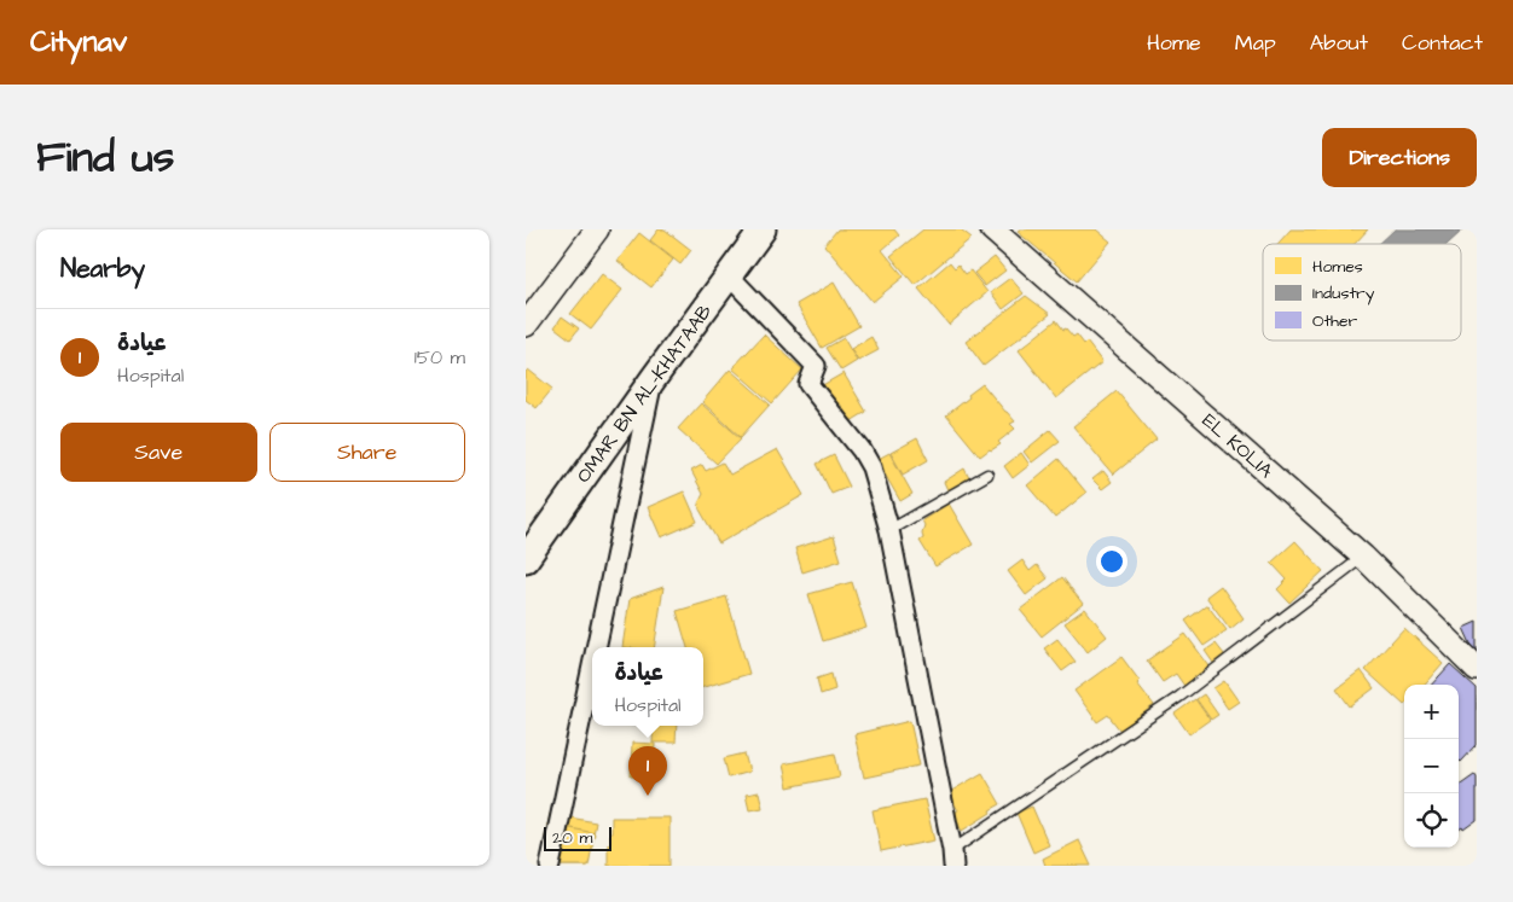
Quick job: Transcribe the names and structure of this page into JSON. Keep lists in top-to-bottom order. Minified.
{"streets":{"main road":["OMAR BN AL-KHATAAB"],"street":["EL KOLIA"]},"legend":["Homes","Industry","Other"],"scale_bar":"20 m","page":{"header":"Citynav","nav":["Home","Map","About","Contact"],"title":"Find us","buttons":["Directions",["Save","Share"]],"heading":"Nearby","list":[{"mark":"1","name":"عيادة","note":"Hospital","value":"150 m"}],"popup":["عيادة","Hospital"],"map_buttons":["+","−"],"pins":"1","scale":"20 m"}}
